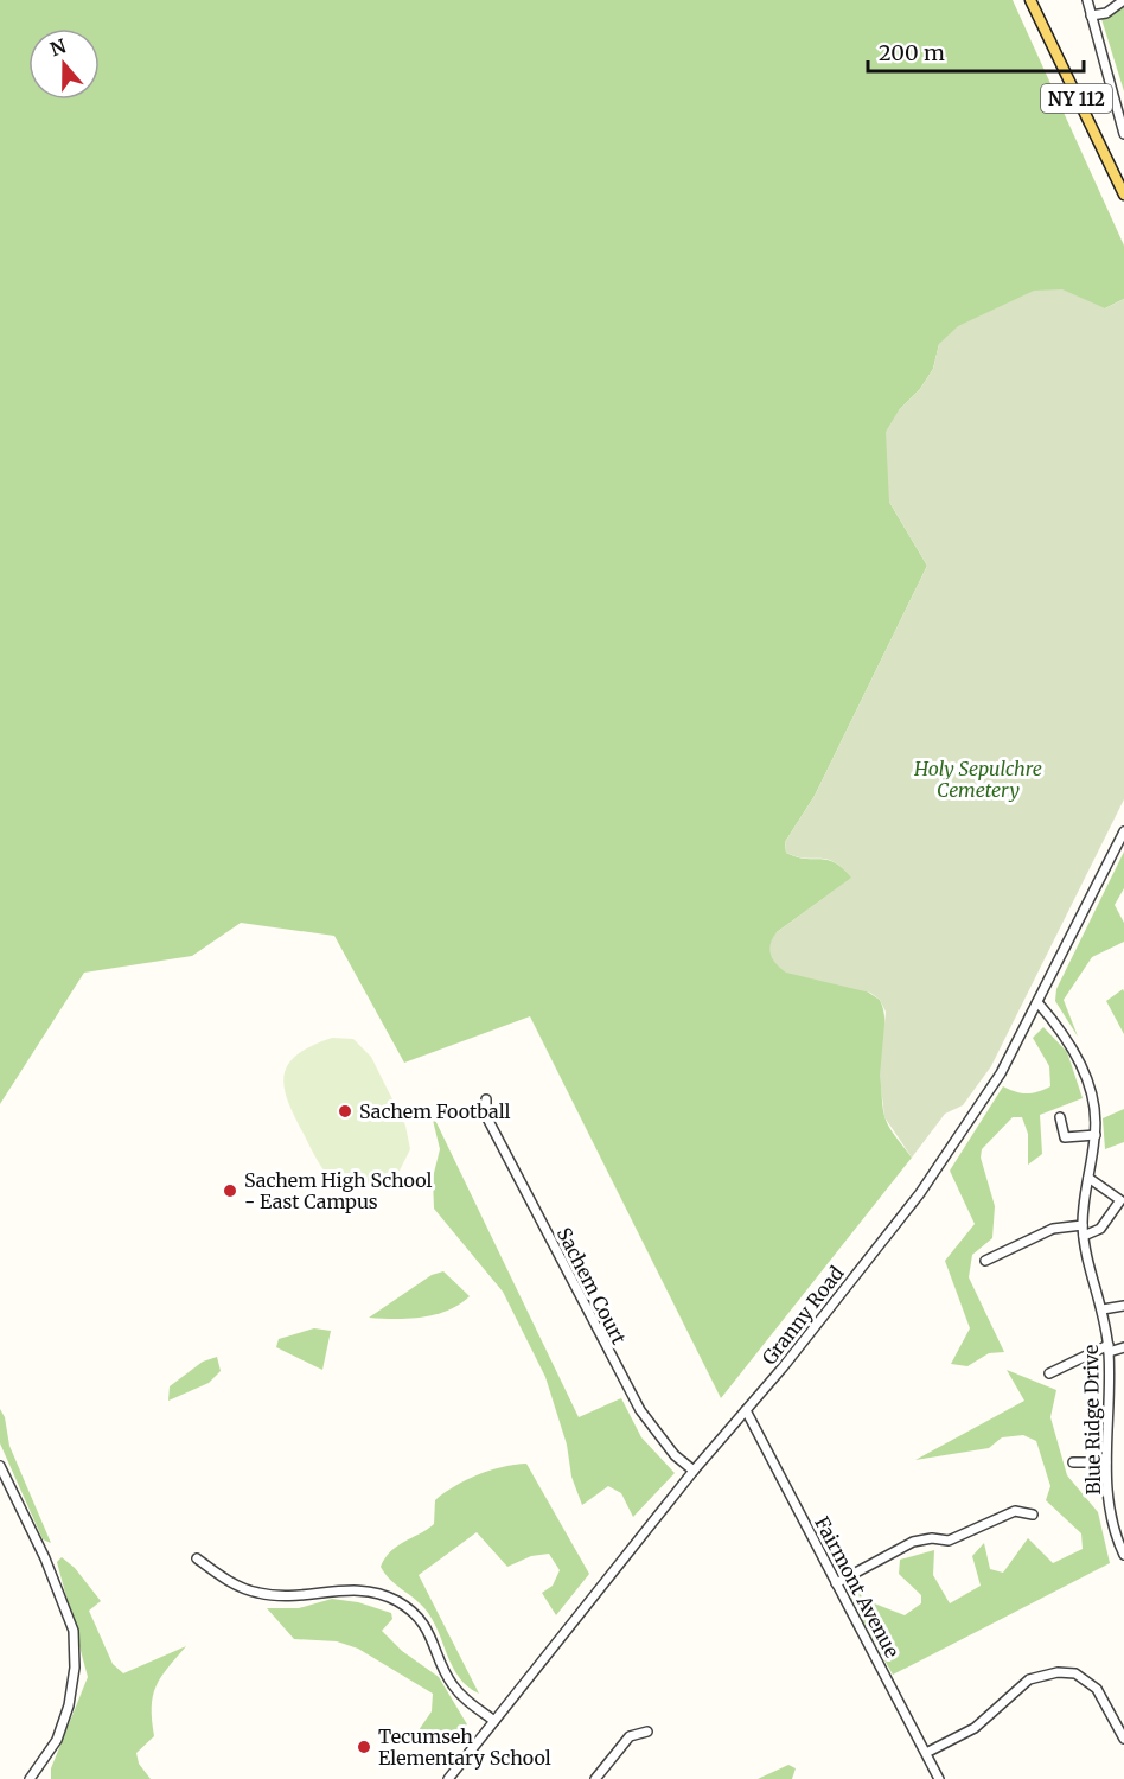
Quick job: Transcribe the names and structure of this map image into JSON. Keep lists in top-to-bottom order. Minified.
{"streets":{"main road":["NY 112"],"street":["Sachem Court","Granny Road","Blue Ridge Drive","Fairmont Avenue"]},"crossings":[["Sachem Court","Granny Road"],["Granny Road","Blue Ridge Drive"],["Granny Road","Fairmont Avenue"]],"parks":["Holy Sepulchre Cemetery"],"places":["Sachem Football","Sachem High School - East Campus","Tecumseh Elementary School"],"scale_bar":"200 m","north":"top"}
